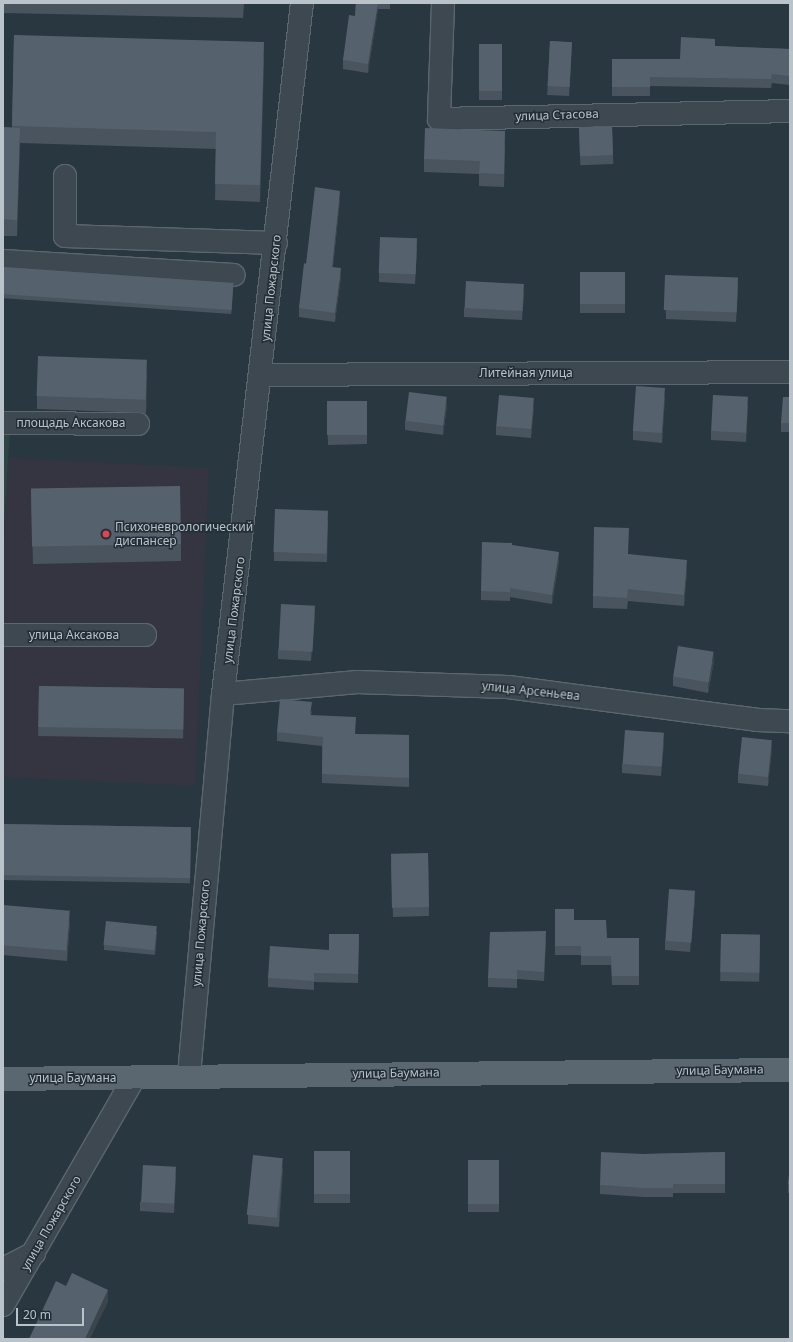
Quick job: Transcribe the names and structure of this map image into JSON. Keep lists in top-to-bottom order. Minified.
{"streets":{"main road":["улица Баумана"],"street":["улица Стасова","улица Пожарского","Литейная улица","площадь Аксакова","улица Аксакова","улица Арсеньева"]},"crossings":[["улица Пожарского","Литейная улица"],["улица Пожарского","улица Арсеньева"],["улица Пожарского","улица Баумана"]],"places":["Психоневрологический диспансер"],"scale_bar":"20 m"}
